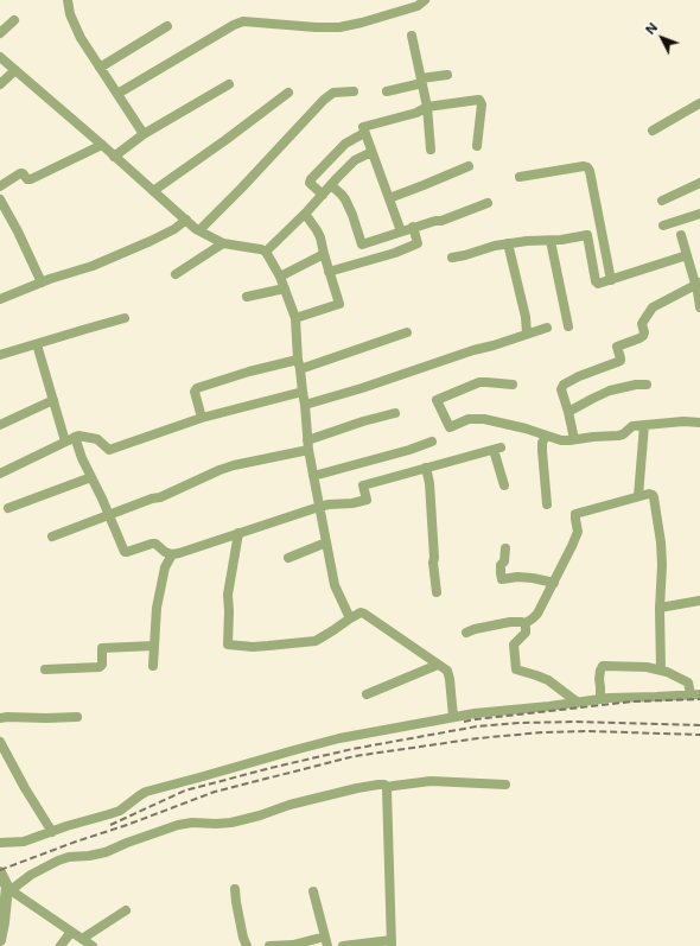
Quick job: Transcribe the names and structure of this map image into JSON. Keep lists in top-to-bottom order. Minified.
{"north":"top left"}
